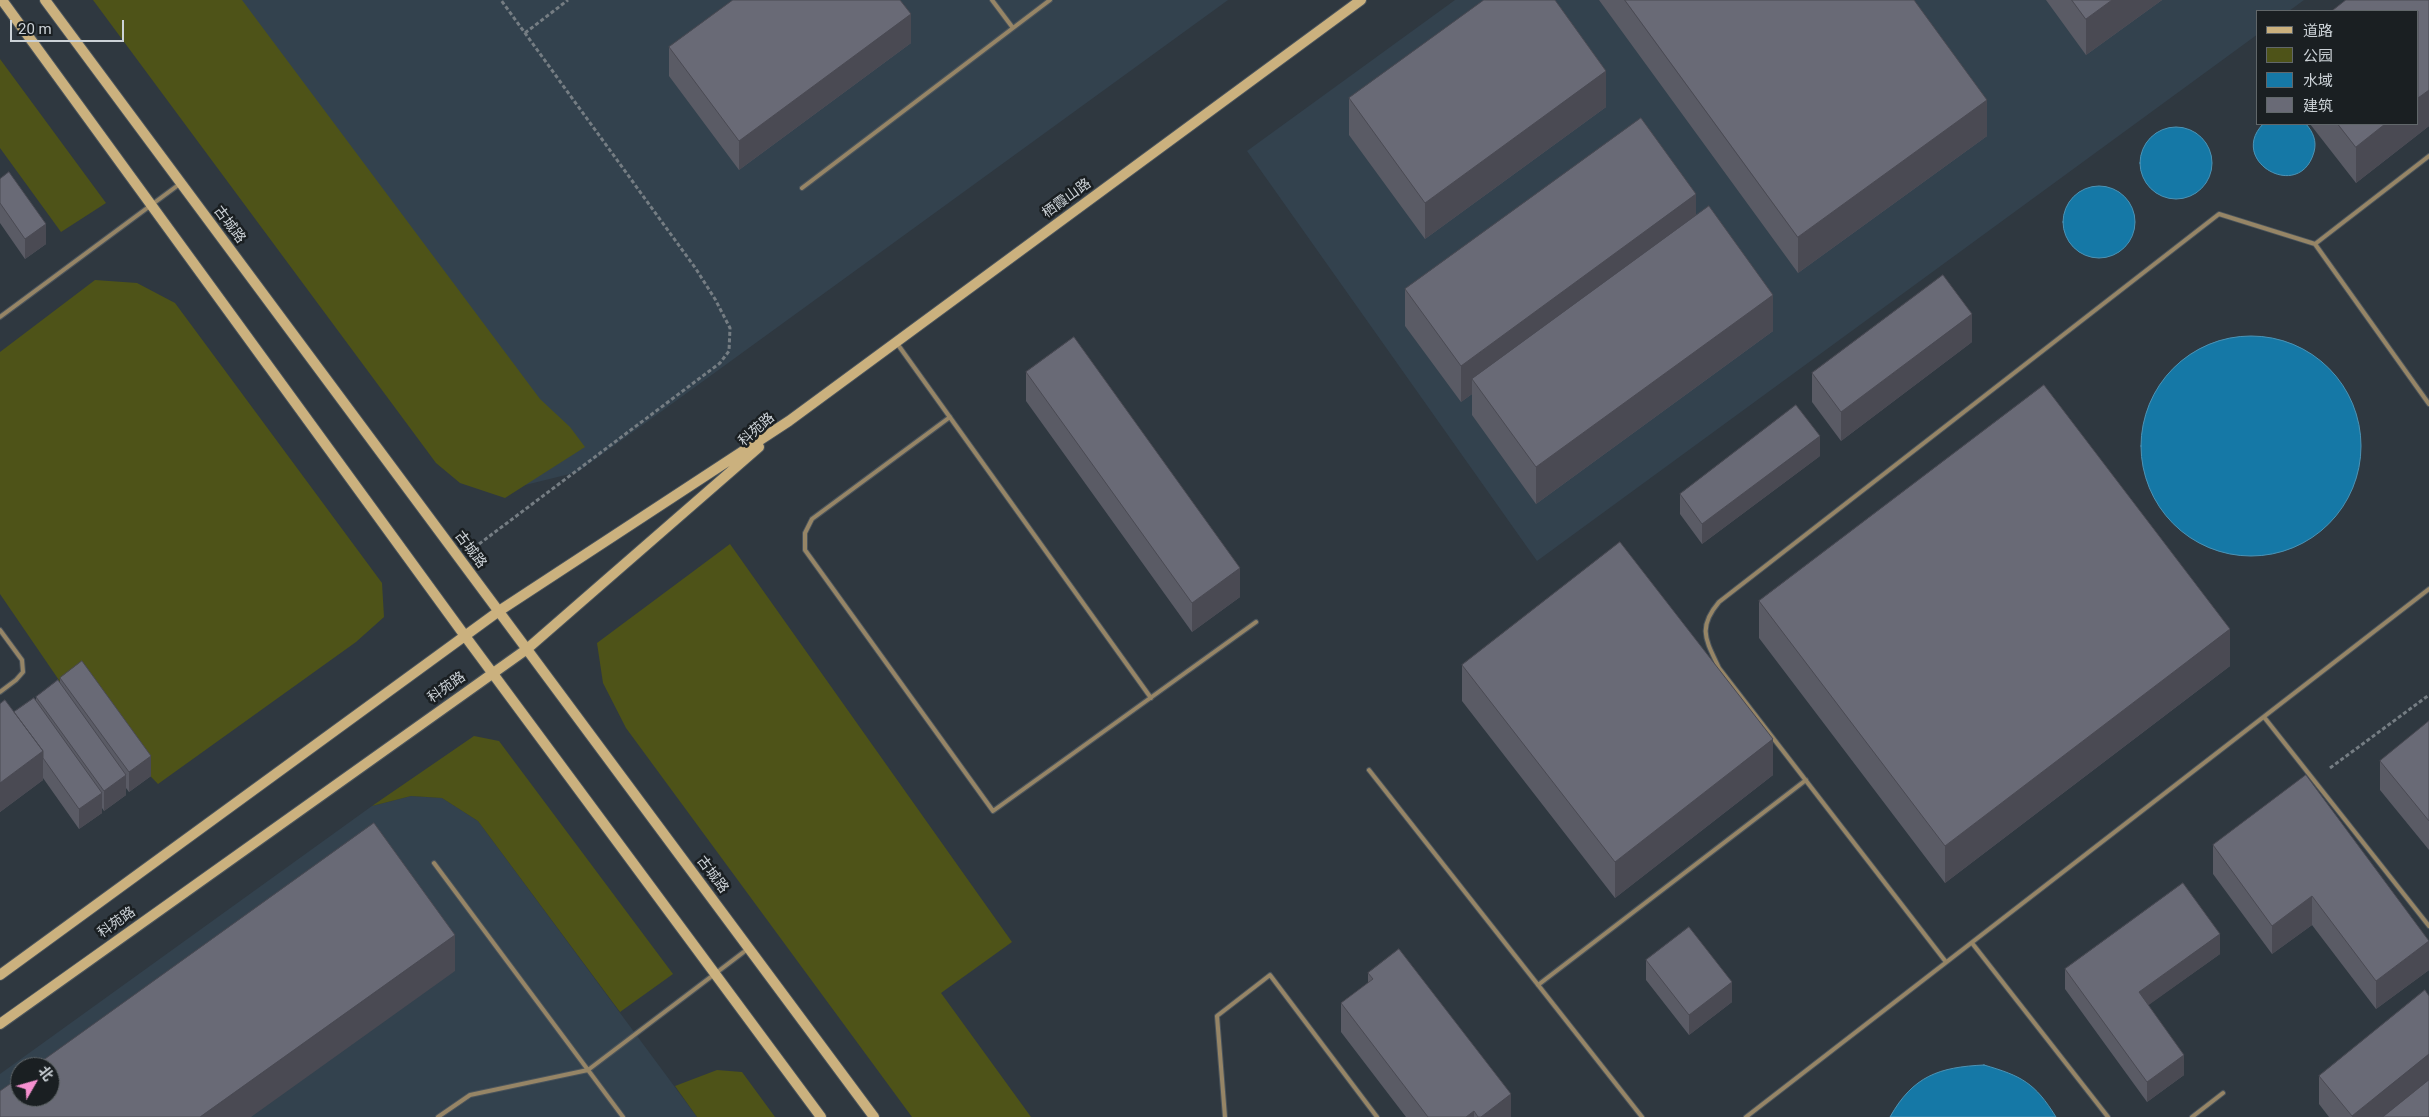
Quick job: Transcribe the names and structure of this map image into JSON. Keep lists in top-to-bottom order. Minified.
{"streets":{"main road":["栖霞山路","古城路","科苑路"]},"crossings":[["栖霞山路","科苑路"],["古城路","科苑路"]],"legend":["道路","公园","水域","建筑"],"scale_bar":"20 m","north":"top right"}
